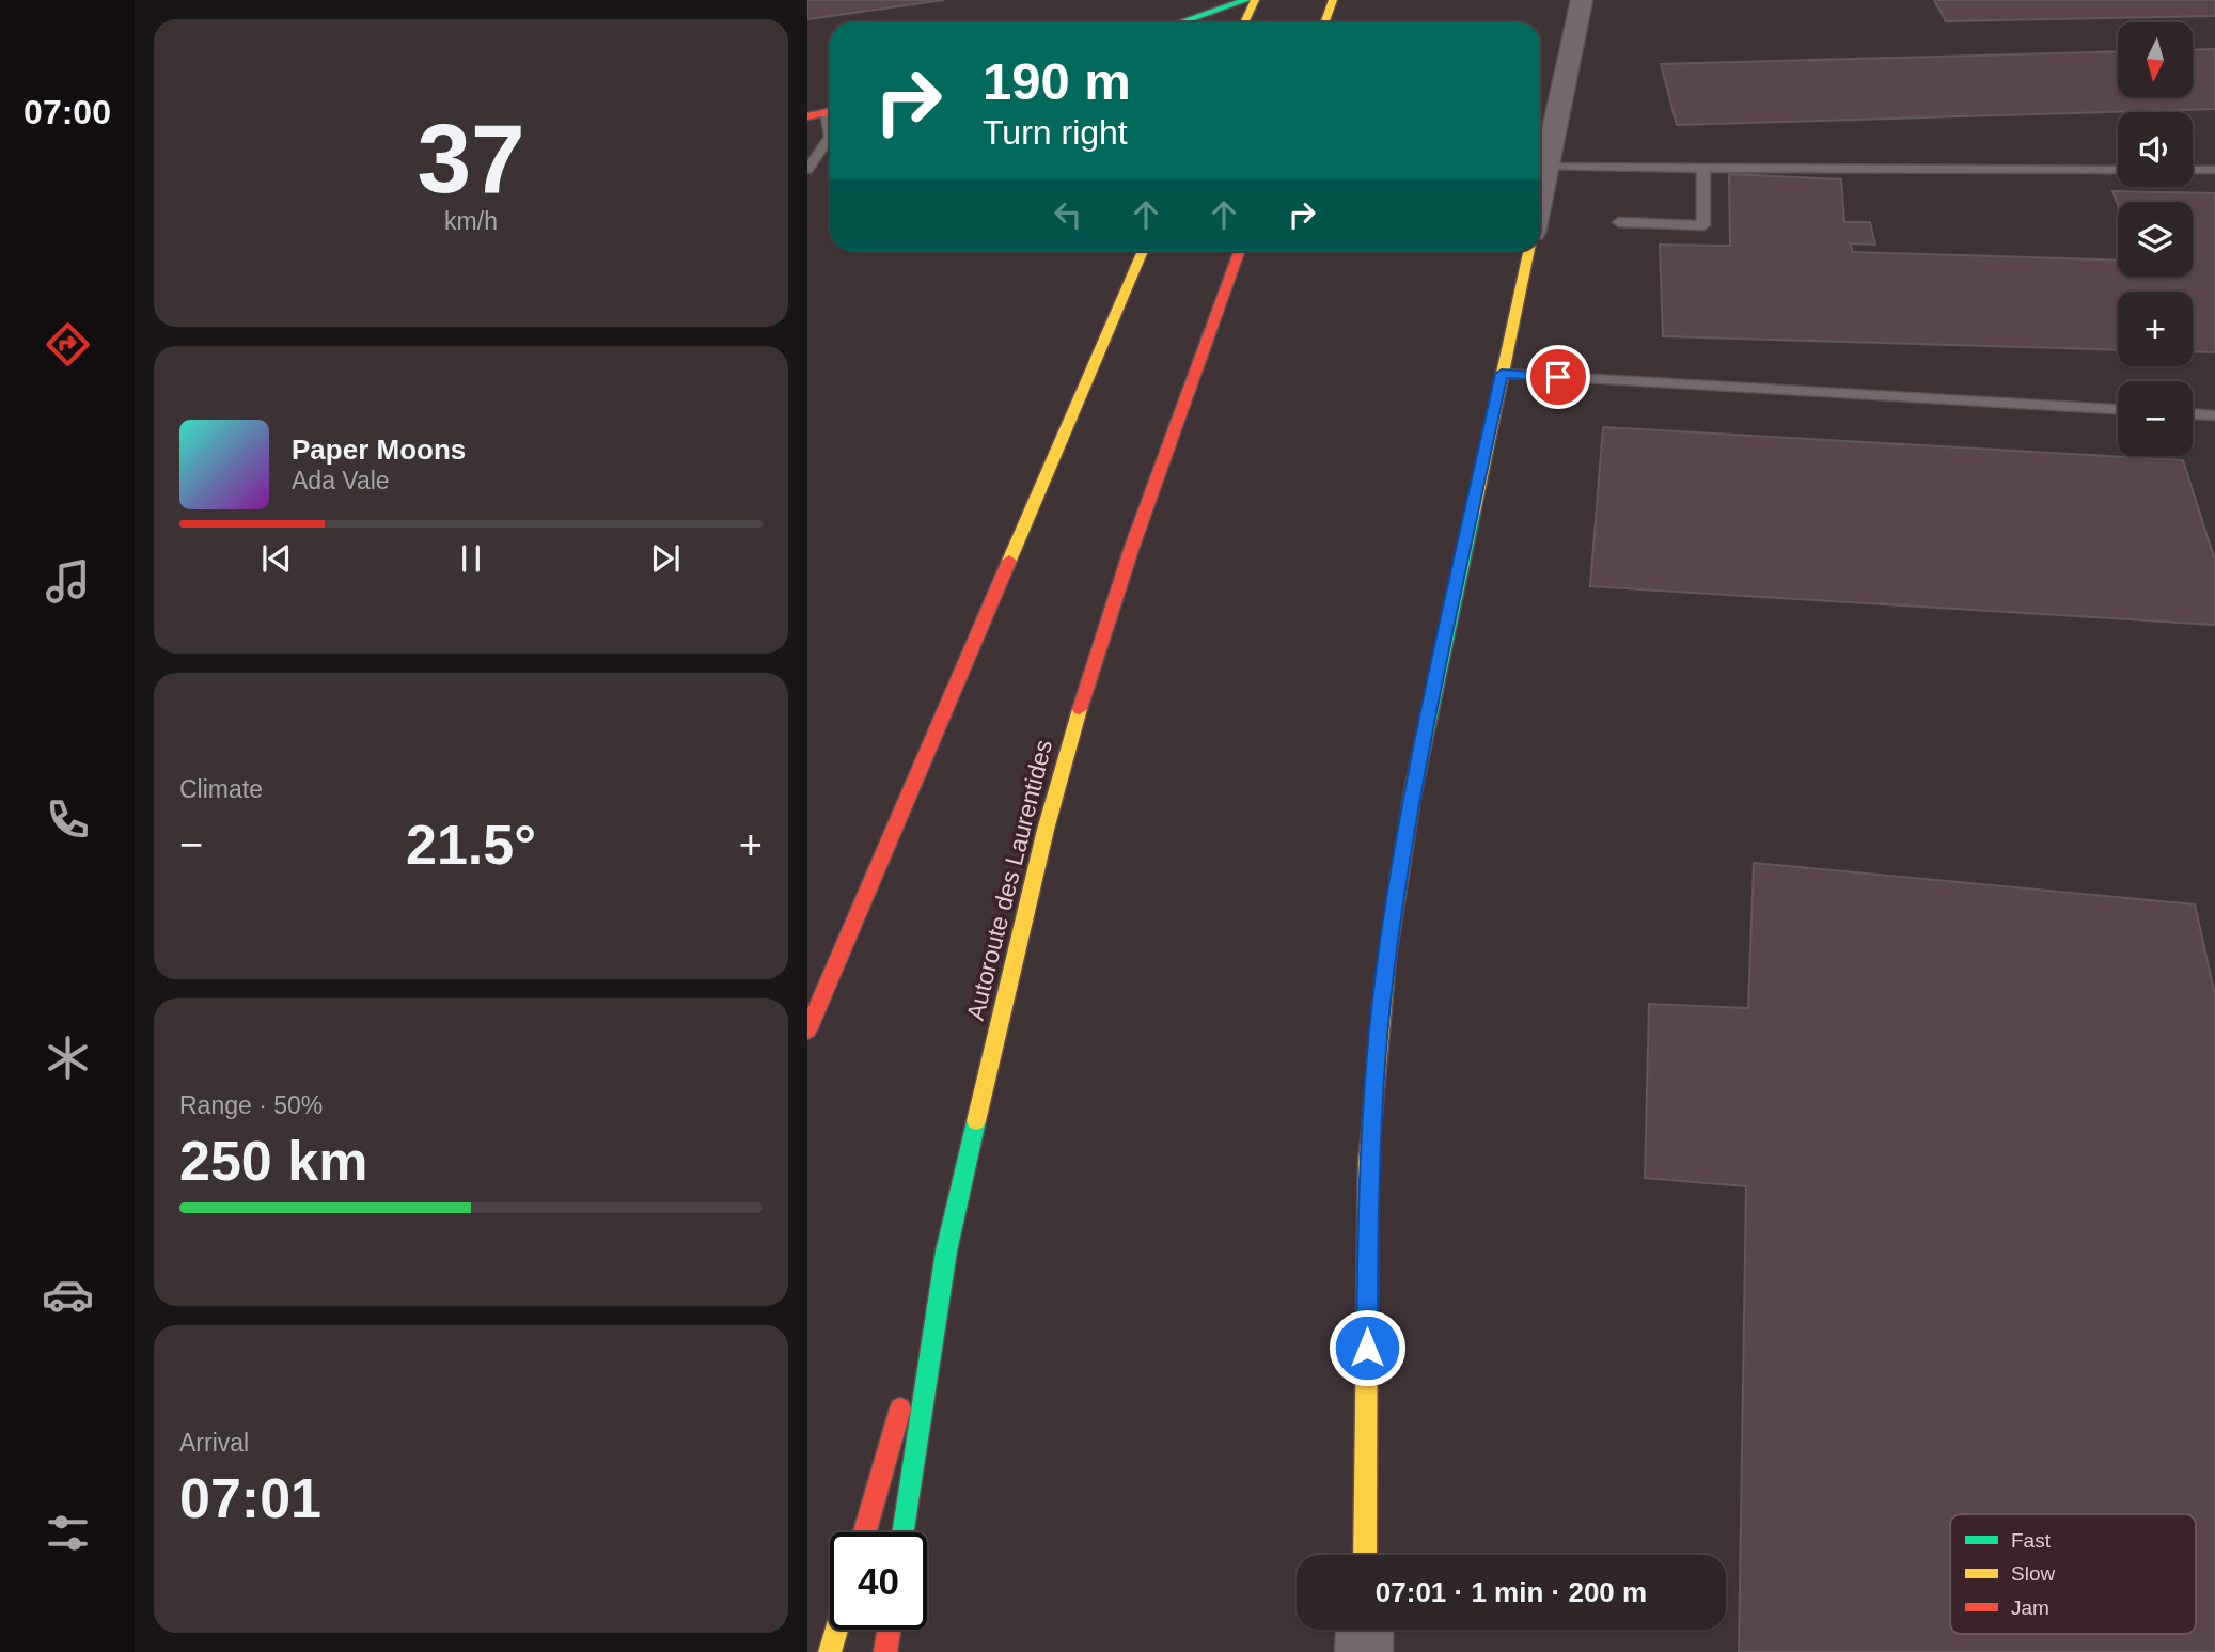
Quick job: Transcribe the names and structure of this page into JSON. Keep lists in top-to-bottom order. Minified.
{"streets":{"main road":["Autoroute des Laurentides"]},"legend":["Fast","Slow","Jam"],"north":"bottom","page":{"tabs":"07:00","tile":[["37","km/h"],"Climate",["Range · 50%","250 km"],["Arrival","07:01"]],"map_buttons":["+","−"],"turn":["190 m","Turn right"],"song":["Paper Moons","Ada Vale"],"heat":["−","21.5°","+"],"limit":"40","trip":"07:01 · 1 min · 200 m"}}
